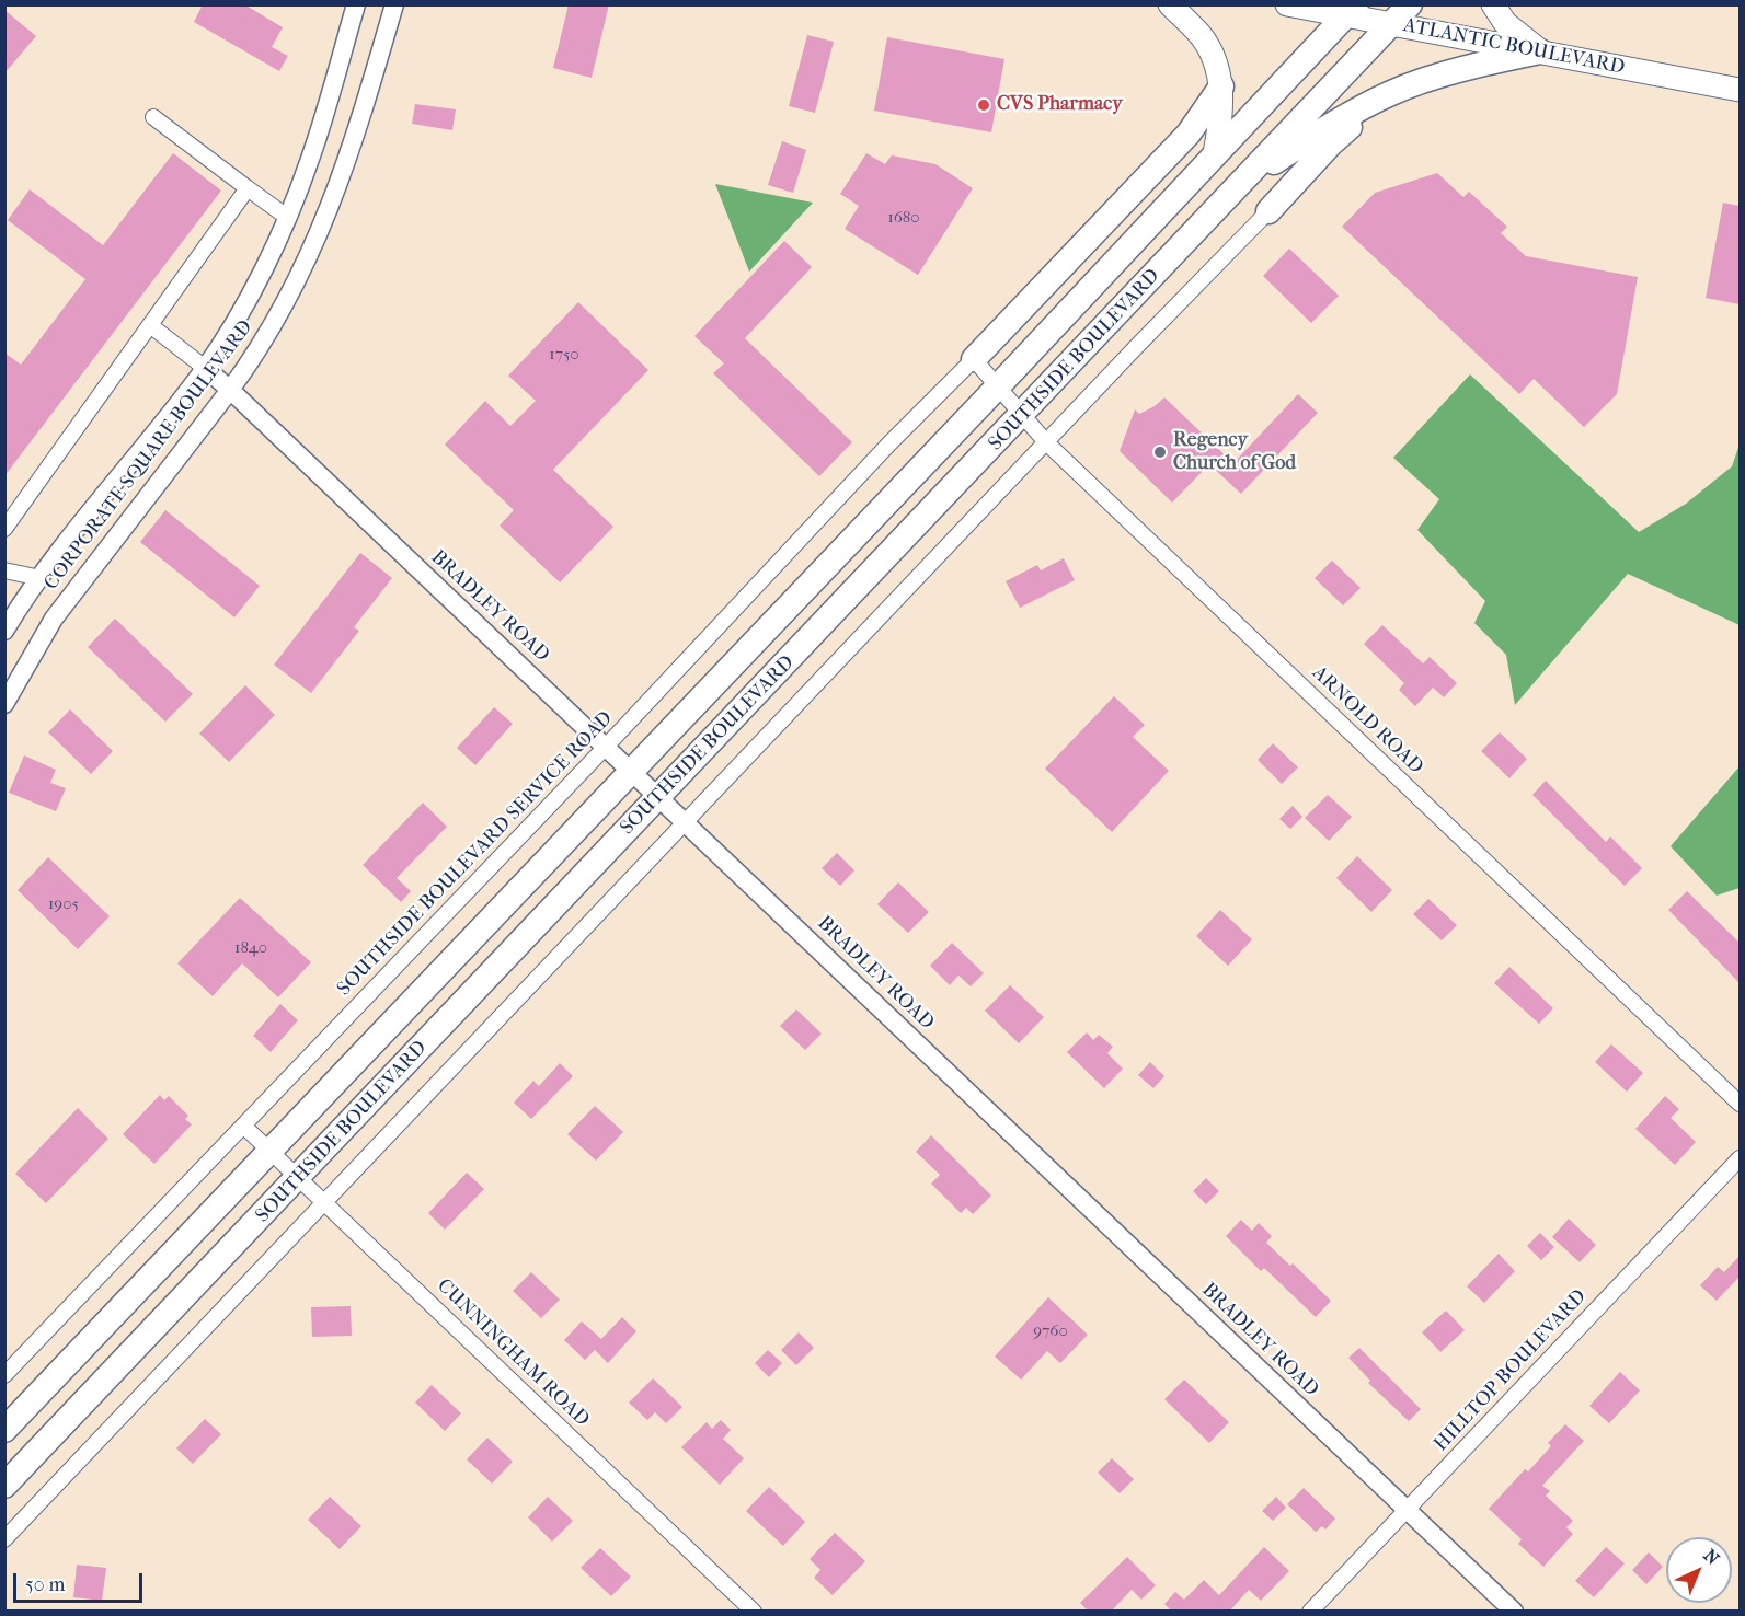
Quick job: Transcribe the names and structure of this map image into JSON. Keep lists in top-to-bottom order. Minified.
{"streets":{"highway":["SOUTHSIDE BOULEVARD"],"main road":["ATLANTIC BOULEVARD"],"street":["CORPORATE SQUARE BOULEVARD","BRADLEY ROAD","ARNOLD ROAD","SOUTHSIDE BOULEVARD SERVICE ROAD","CUNNINGHAM ROAD","HILLTOP BOULEVARD"]},"crossings":[["ATLANTIC BOULEVARD","SOUTHSIDE BOULEVARD"],["SOUTHSIDE BOULEVARD","BRADLEY ROAD"],["SOUTHSIDE BOULEVARD","ARNOLD ROAD"],["SOUTHSIDE BOULEVARD","CUNNINGHAM ROAD"],["CORPORATE SQUARE BOULEVARD","BRADLEY ROAD"],["BRADLEY ROAD","SOUTHSIDE BOULEVARD SERVICE ROAD"],["BRADLEY ROAD","HILLTOP BOULEVARD"],["ARNOLD ROAD","SOUTHSIDE BOULEVARD SERVICE ROAD"],["SOUTHSIDE BOULEVARD SERVICE ROAD","CUNNINGHAM ROAD"]],"places":["CVS Pharmacy","Regency Church of God"],"house_numbers":["1680","1750","1905","1840","9760"],"scale_bar":"50 m","north":"top right"}
